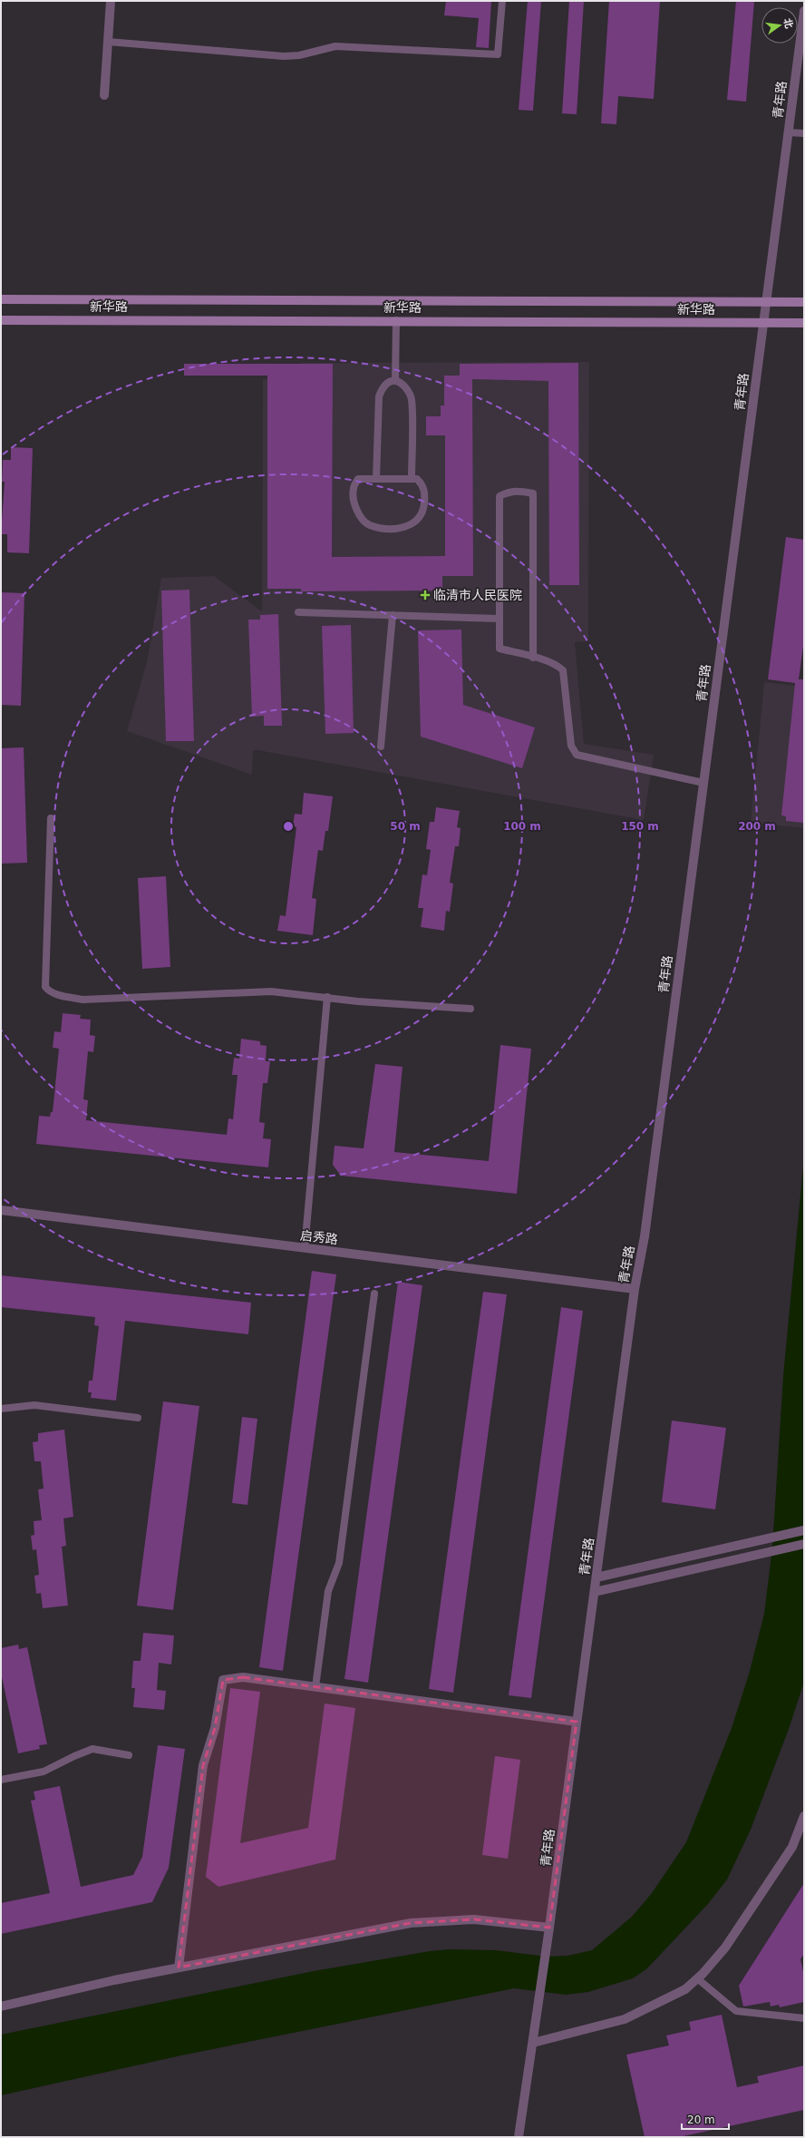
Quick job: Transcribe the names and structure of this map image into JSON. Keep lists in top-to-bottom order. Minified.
{"streets":{"main road":["新华路"],"street":["青年路","启秀路"]},"crossings":[["青年路","新华路"],["青年路","启秀路"]],"places":{"health":["临清市人民医院"]},"scale_bar":"20 m","north":"right","rings":["50 m","100 m","150 m","200 m"]}
